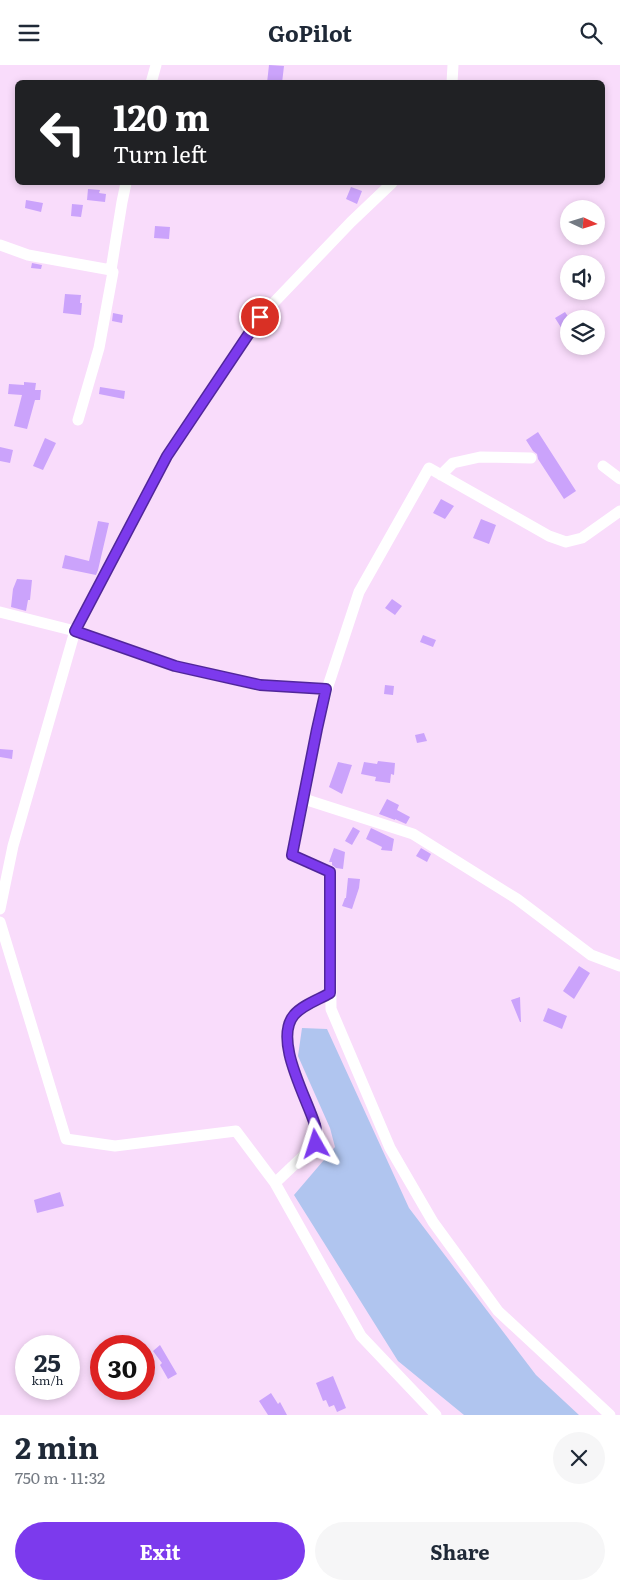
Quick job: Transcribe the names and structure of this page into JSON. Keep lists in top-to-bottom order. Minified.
{"north":"right","page":{"header":"GoPilot","turn":["120 m","Turn left"],"speed":"25 km/h","limit":"30","heading":["2 min","750 m · 11:32"],"buttons":["Exit","Share"]}}
